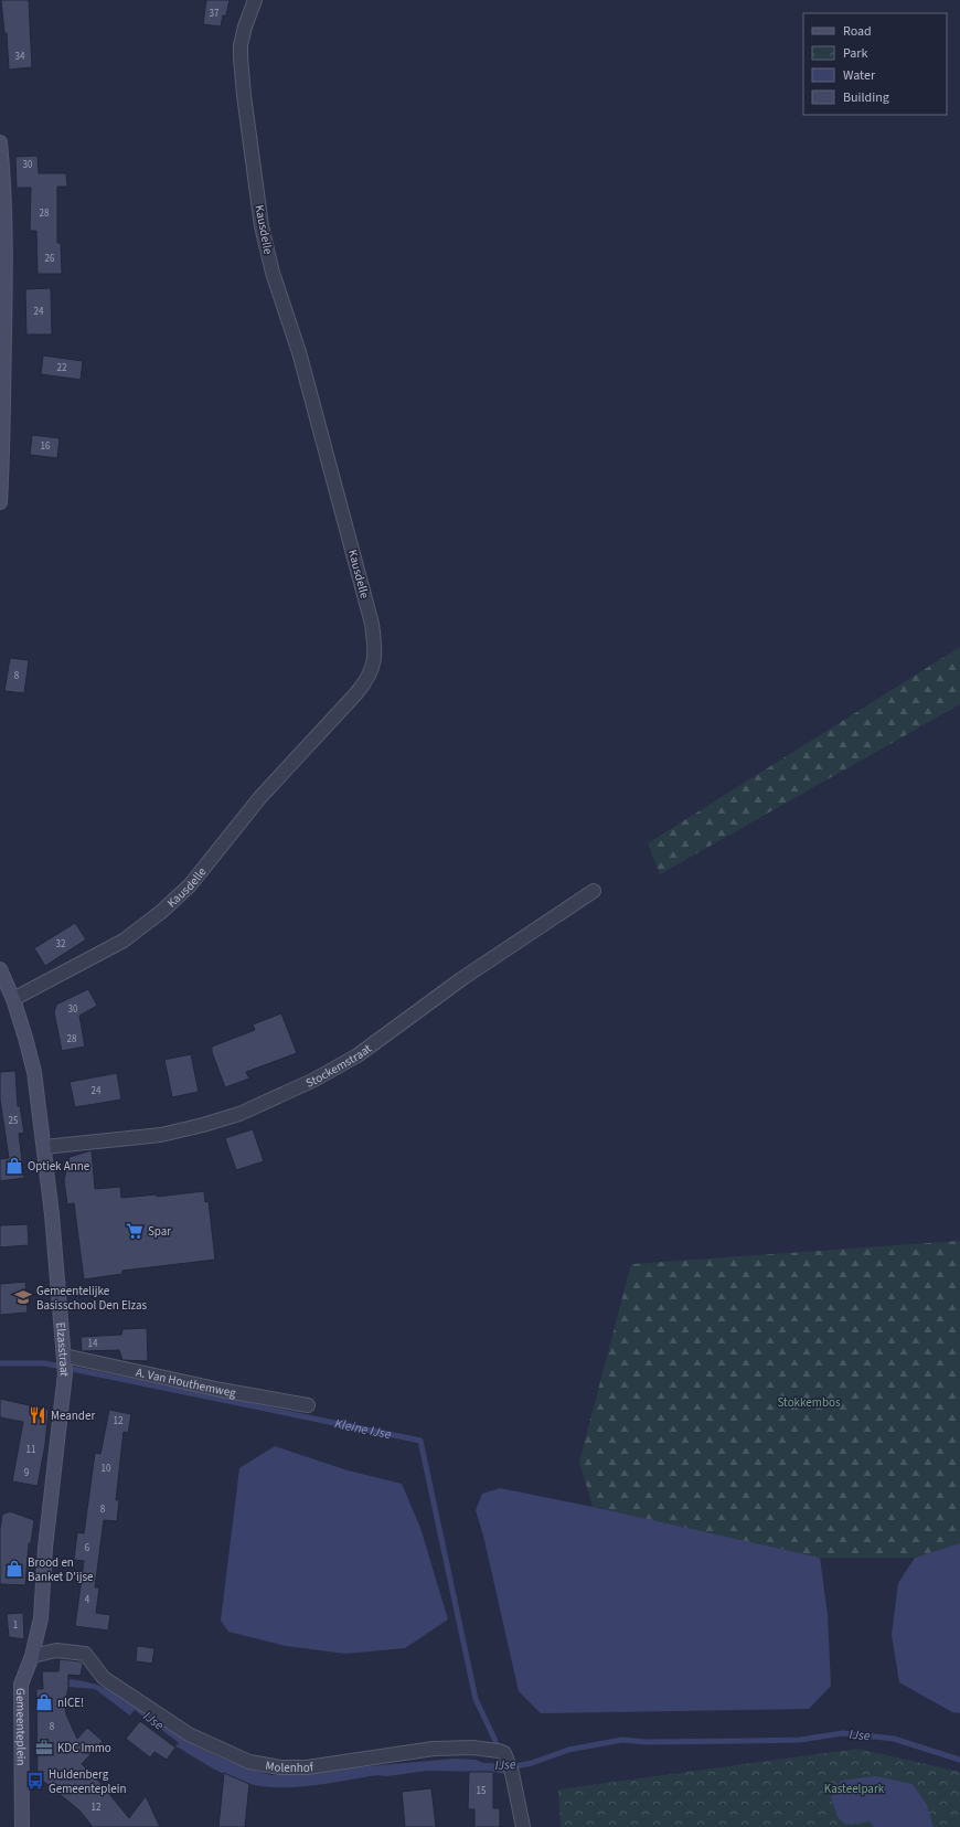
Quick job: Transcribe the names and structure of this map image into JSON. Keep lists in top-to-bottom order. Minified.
{"streets":{"street":["Kausdelle","Stockemstraat","Elzasstraat","A. Van Houthemweg","Gemeenteplein","Molenhof"]},"crossings":[["Kausdelle","Elzasstraat"],["Stockemstraat","Elzasstraat"],["Elzasstraat","A. Van Houthemweg"],["Elzasstraat","Gemeenteplein"],["Elzasstraat","Molenhof"],["Gemeenteplein","Molenhof"]],"water":["Kleine IJse","IJse"],"parks":["Stokkembos","Kasteelpark"],"places":{"shop":["Optiek Anne","Brood en Banket D'ijse","nICE!"],"supermarket":["Spar"],"school or university":["Gemeentelijke Basisschool Den Elzas"],"restaurant":["Meander"],"office":["KDC Immo"],"bus stop":["Huldenberg Gemeenteplein"]},"house_numbers":["37","34","30","28","26","24","22","16","8","32","30","28","24","25","14","12","11","10","9","8","6","4","1","8","15","12"],"legend":["Road","Park","Water","Building"]}
